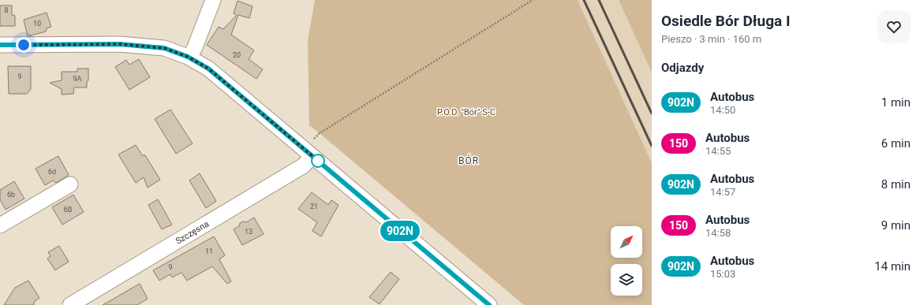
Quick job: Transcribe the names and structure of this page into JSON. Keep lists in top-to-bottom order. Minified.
{"streets":{"street":["Szczęsna"]},"districts":["BÓR"],"parks":["P.O.D. \"Bór\" S-C"],"lines":["bus line 902N"],"house_numbers":["8","10","20","9","9A","6d","6b","21","6B","13","11","9"],"north":"top right","page":{"on_map":"902N","heading":[["Osiedle Bór Długa I","Pieszo · 3 min · 160 m"],"Odjazdy"],"list":[{"mark":"902N","name":"Autobus","note":"14:50","value":"1 min"},{"mark":"150","name":"Autobus","note":"14:55","value":"6 min"},{"mark":"902N","name":"Autobus","note":"14:57","value":"8 min"},{"mark":"150","name":"Autobus","note":"14:58","value":"9 min"},{"mark":"902N","name":"Autobus","note":"15:03","value":"14 min"}]}}
